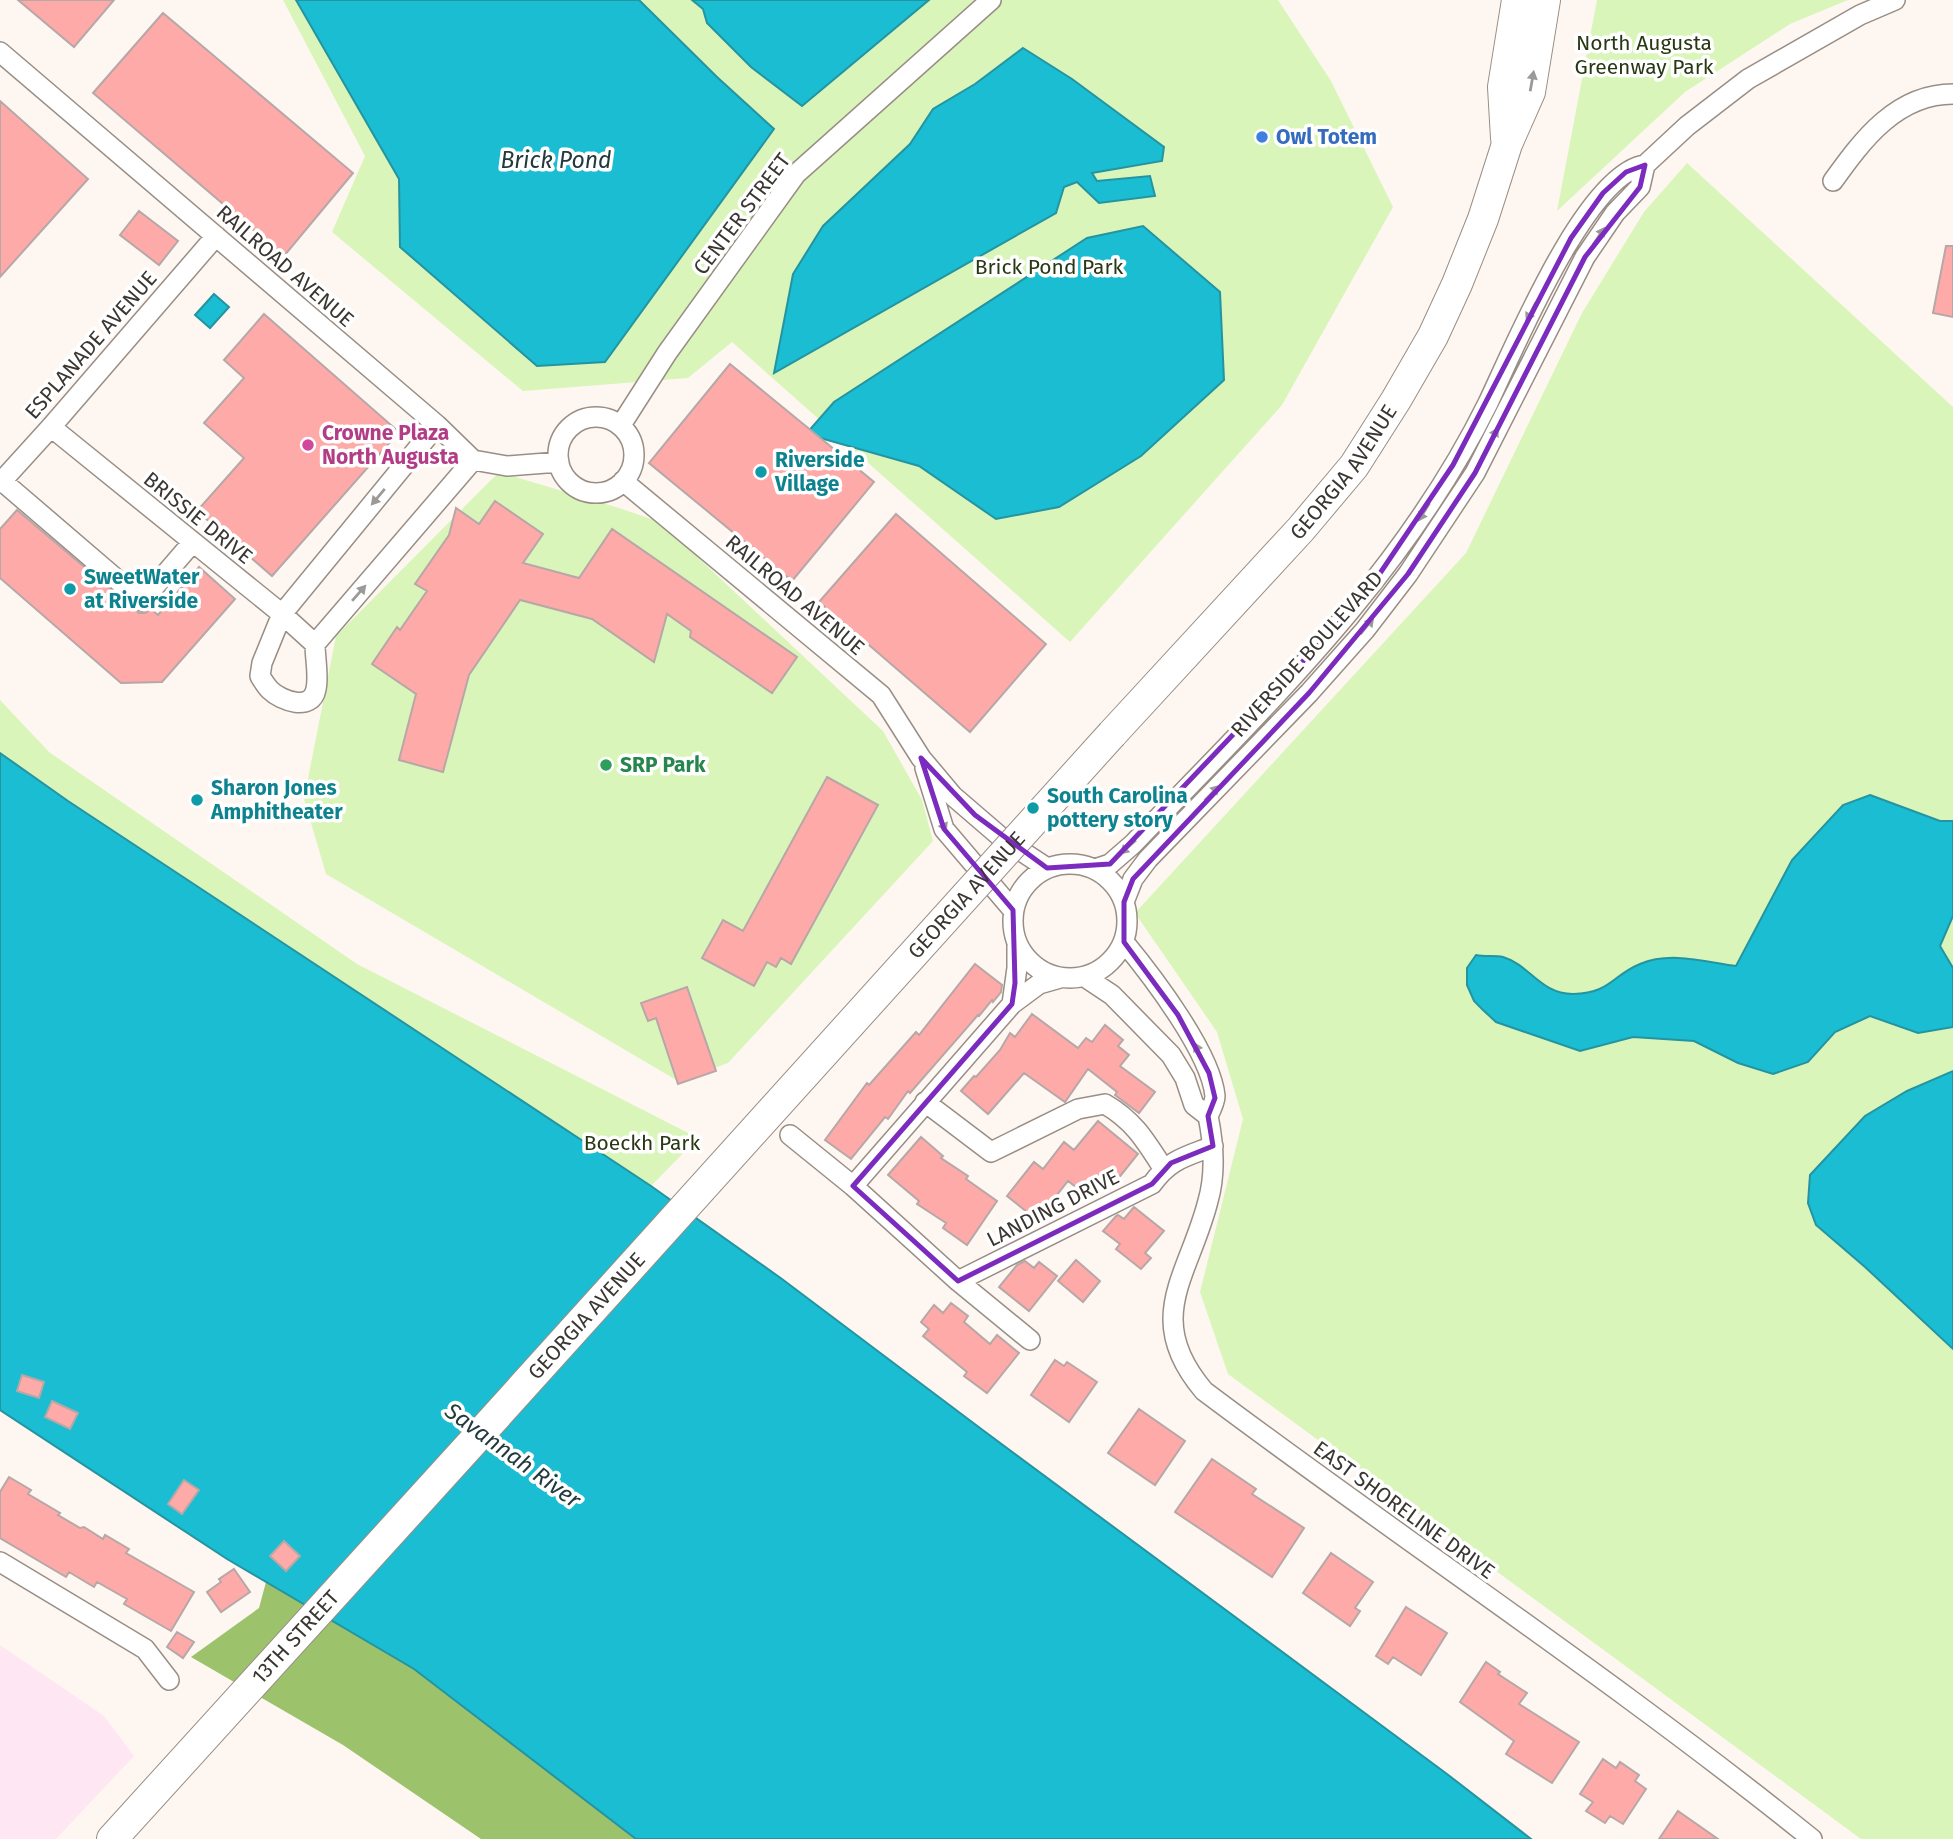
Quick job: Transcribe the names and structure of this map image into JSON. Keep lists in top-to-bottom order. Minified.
{"streets":{"main road":["GEORGIA AVENUE","13TH STREET"],"street":["CENTER STREET","RAILROAD AVENUE","ESPLANADE AVENUE","BRISSIE DRIVE","RIVERSIDE BOULEVARD","LANDING DRIVE","EAST SHORELINE DRIVE"]},"crossings":[["CENTER STREET","RAILROAD AVENUE"],["RAILROAD AVENUE","ESPLANADE AVENUE"],["RAILROAD AVENUE","RIVERSIDE BOULEVARD"],["ESPLANADE AVENUE","BRISSIE DRIVE"],["GEORGIA AVENUE","13TH STREET"],["LANDING DRIVE","EAST SHORELINE DRIVE"]],"water":["Brick Pond","Savannah River"],"parks":["North Augusta Greenway Park","Brick Pond Park","Boeckh Park"],"places":["Owl Totem","Crowne Plaza North Augusta","Riverside Village","SweetWater at Riverside","SRP Park","Sharon Jones Amphitheater","South Carolina pottery story"]}
